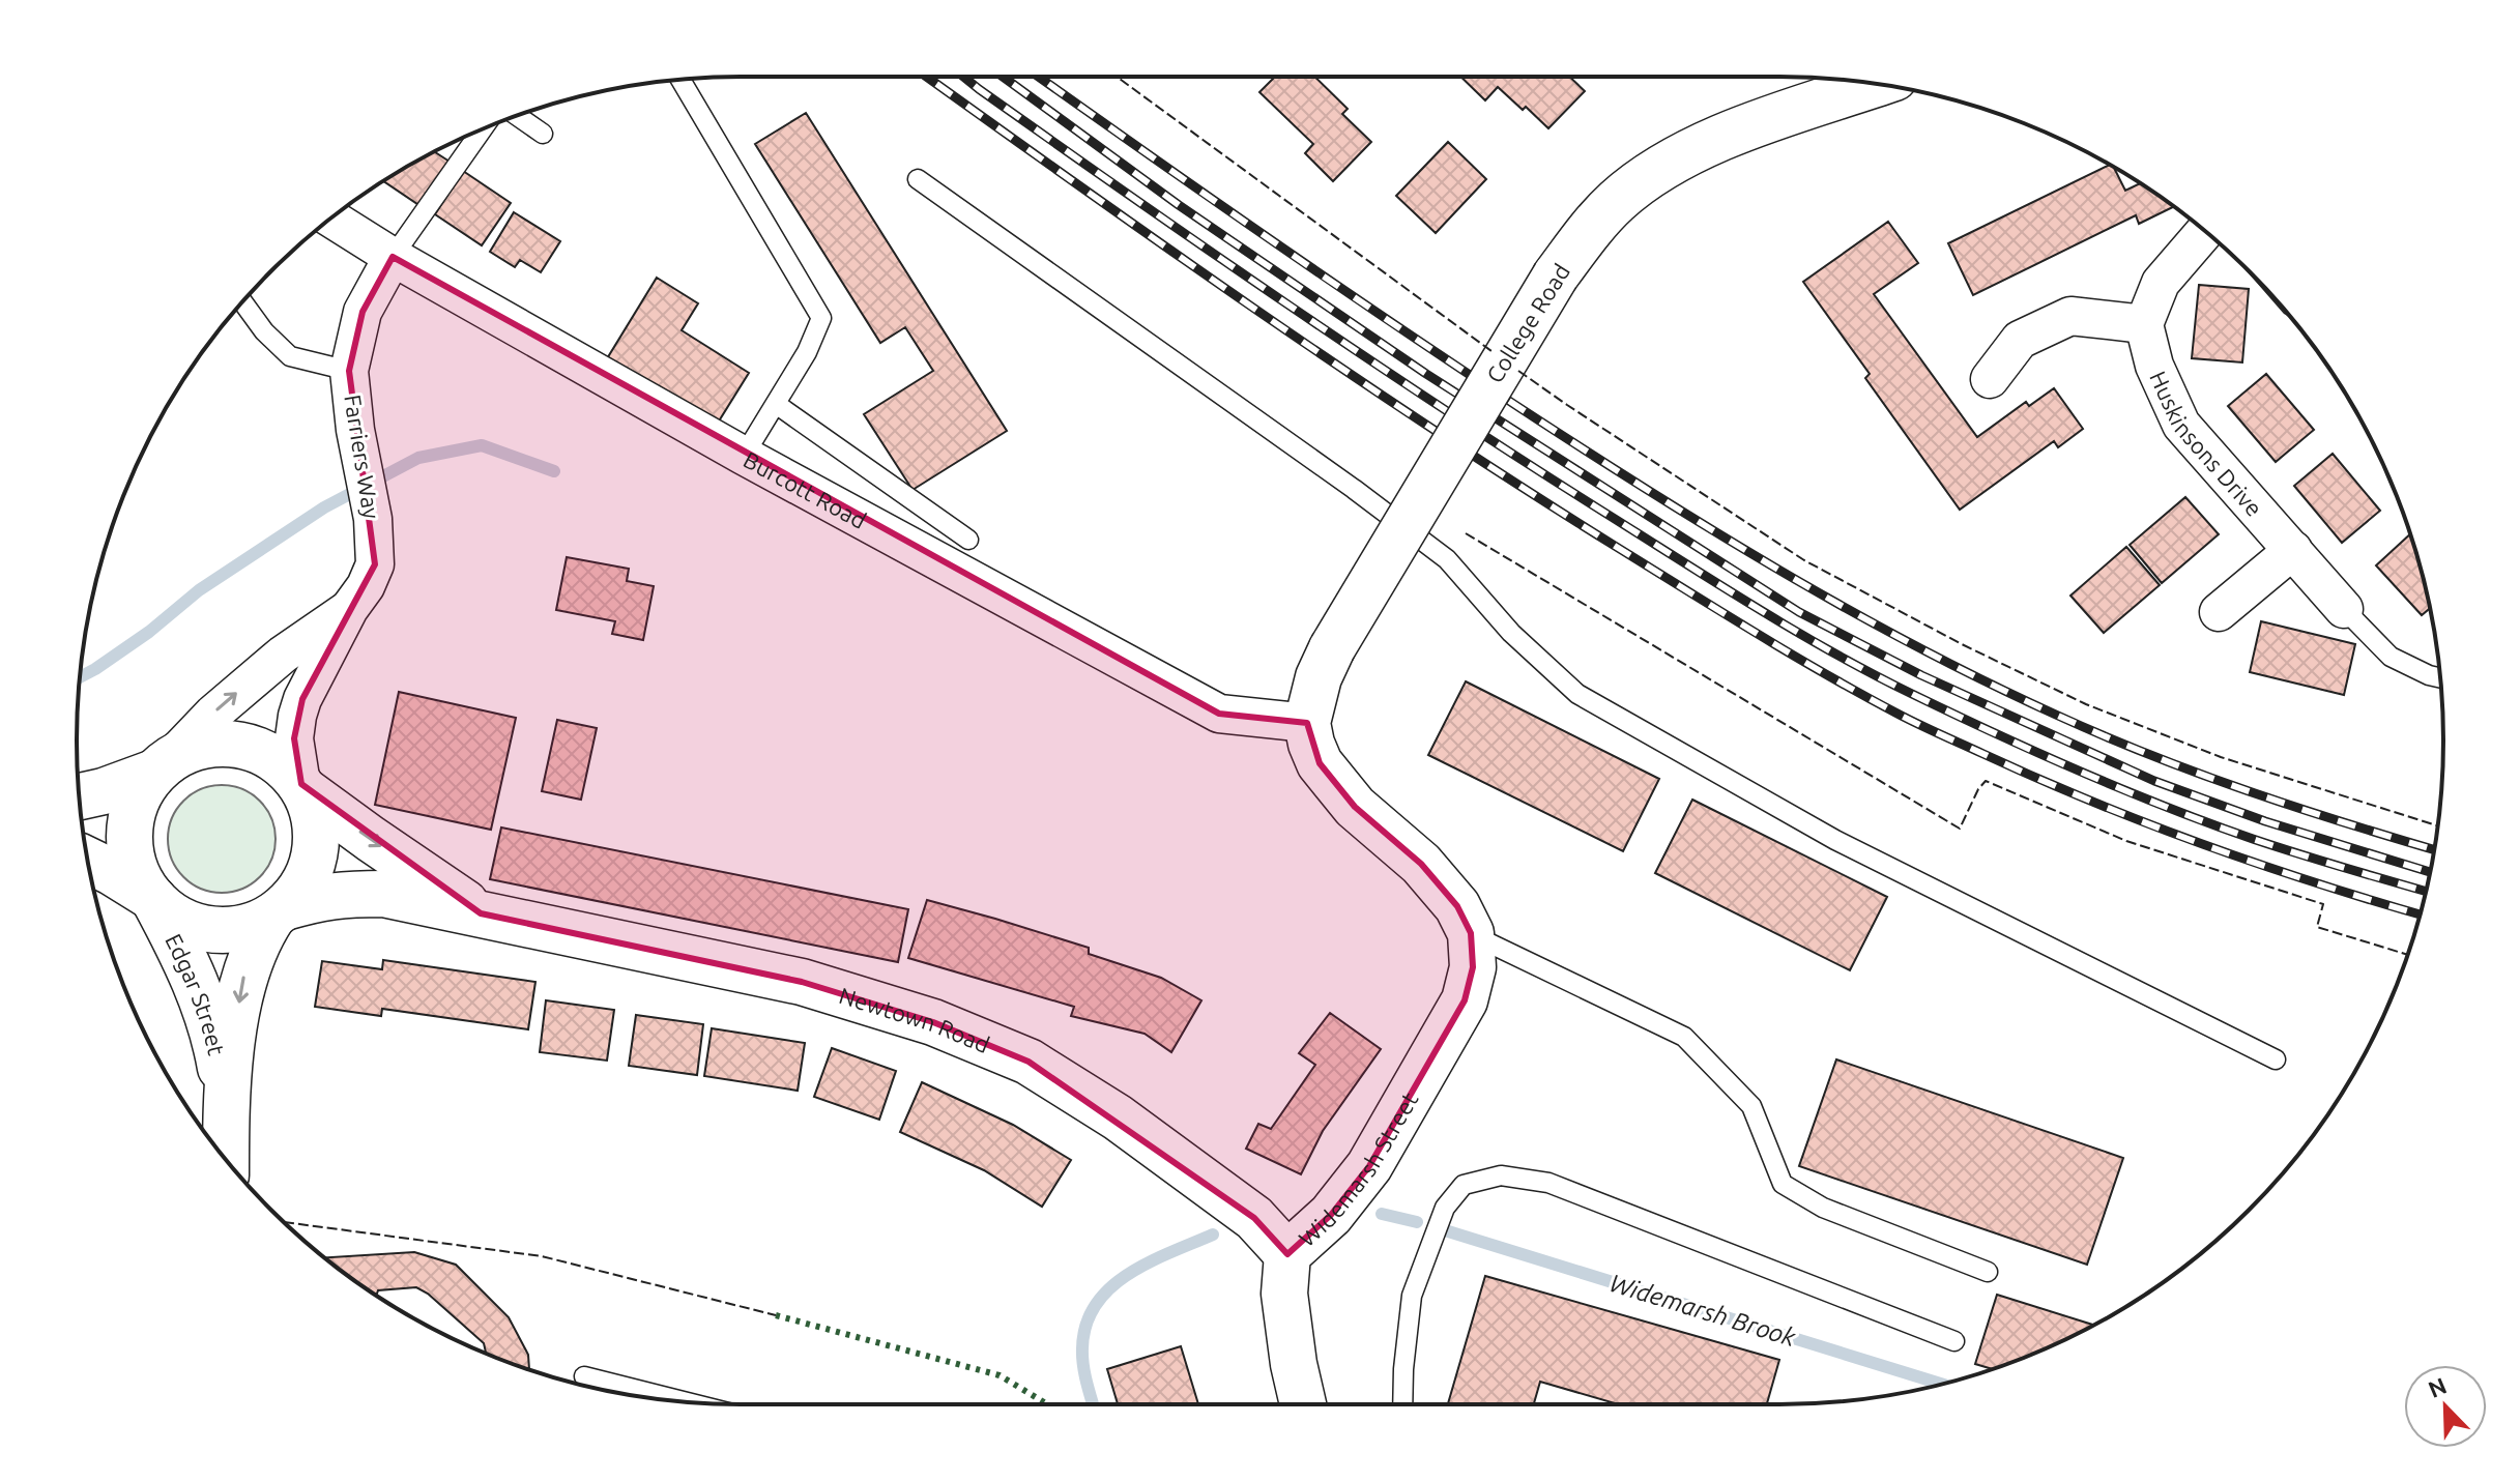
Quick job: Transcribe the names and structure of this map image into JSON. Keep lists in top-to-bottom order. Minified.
{"streets":{"main road":["College Road","Edgar Street","Newtown Road","Widemarsh Street"],"street":["Huskinsons Drive","Farriers Way","Burcott Road"]},"crossings":[["College Road","Burcott Road"],["Farriers Way","Burcott Road"],["Farriers Way","Edgar Street"],["Farriers Way","Newtown Road"],["Edgar Street","Newtown Road"],["Newtown Road","Widemarsh Street"]],"one_way":["Edgar Street"],"water":["Widemarsh Brook"],"north":"top left"}
